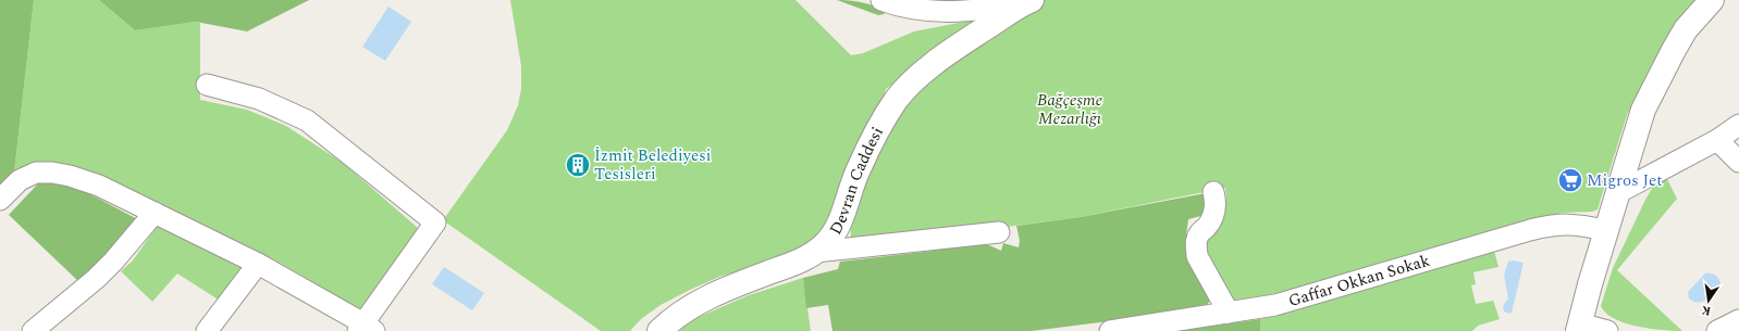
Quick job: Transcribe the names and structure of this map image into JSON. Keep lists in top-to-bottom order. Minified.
{"streets":{"main road":["Devran Caddesi"],"street":["Gaffar Okkan Sokak"]},"parks":["Bağçeşme Mezarlığı"],"places":{"building":["İzmit Belediyesi Tesisleri"],"supermarket":["Migros Jet"]},"north":"bottom"}
